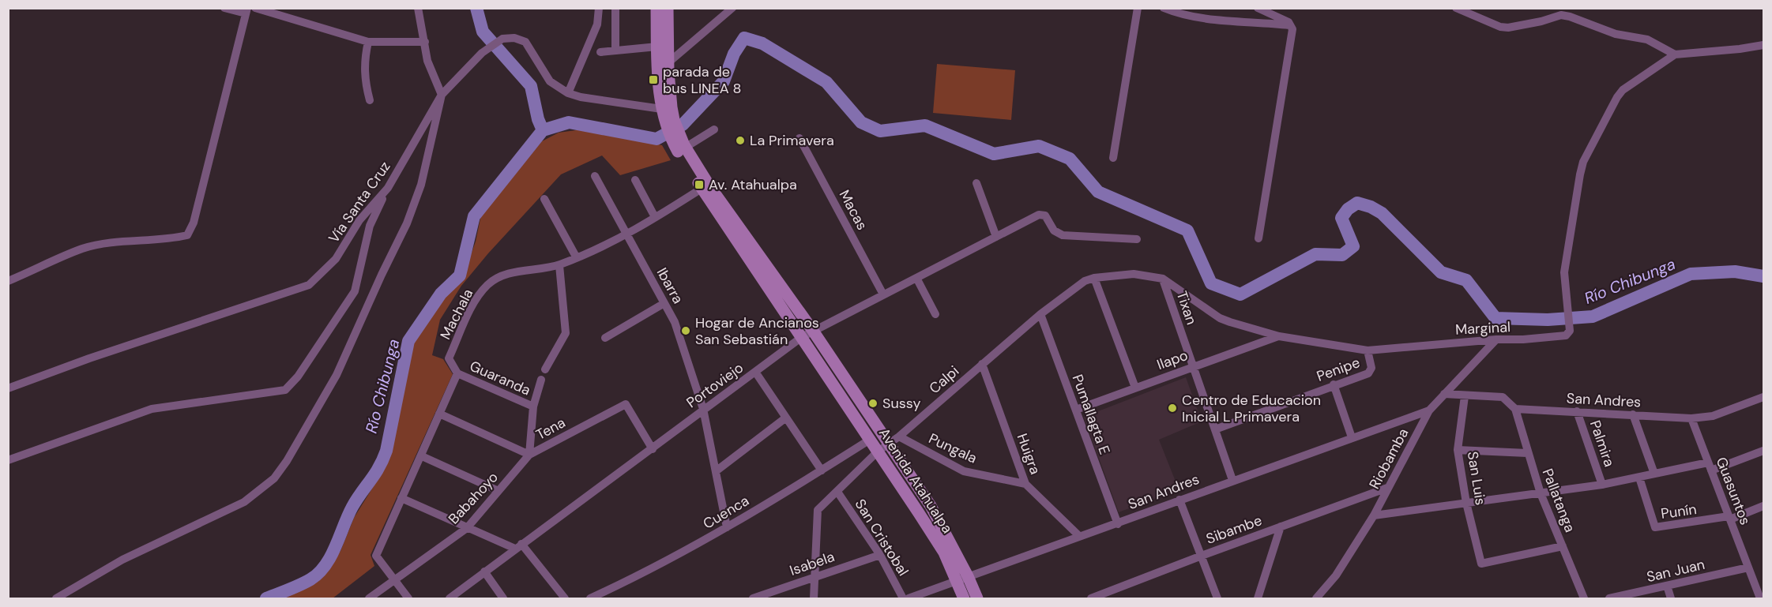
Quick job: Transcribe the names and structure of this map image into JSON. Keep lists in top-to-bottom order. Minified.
{"streets":{"main road":["Avenida Atahualpa"],"street":["Vía Santa Cruz","Macas","Ibarra","Tixan","Machala","Marginal","Ilapo","Penipe","Guaranda","Calpi","Portoviejo","San Andres","Pumallagta E","Tena","Palmira","Pungala","Huigra","Riobamba","San Luis","Guasuntos","Babahoyo","Pallatanga","Punín","Cuenca","Sibambe","San Cristobal","Isabela","San Juan"]},"crossings":[["Vía Santa Cruz","Avenida Atahualpa"],["Macas","Portoviejo"],["Ibarra","Machala"],["Ibarra","Portoviejo"],["Ibarra","Cuenca"],["Tixan","Marginal"],["Tixan","Ilapo"],["Tixan","Penipe"],["Tixan","San Andres"],["Machala","Guaranda"],["Machala","Avenida Atahualpa"],["Marginal","Ilapo"],["Marginal","Penipe"],["Marginal","Calpi"],["Marginal","Riobamba"],["Ilapo","Pumallagta E"],["Calpi","Pumallagta E"],["Calpi","Pungala"],["Calpi","Huigra"],["Calpi","Avenida Atahualpa"],["Calpi","San Cristobal"],["Calpi","Isabela"],["Portoviejo","Tena"],["Portoviejo","Avenida Atahualpa"],["San Andres","Pumallagta E"],["San Andres","Palmira"],["San Andres","Huigra"],["San Andres","Riobamba"],["San Andres","Avenida Atahualpa"],["San Andres","Guasuntos"],["San Andres","Pallatanga"],["Tena","Babahoyo"],["Pungala","Huigra"],["Riobamba","Sibambe"],["San Luis","Pallatanga"],["Avenida Atahualpa","Cuenca"],["Guasuntos","Punín"],["Guasuntos","San Juan"],["San Cristobal","Isabela"]],"water":["Río Chibunga"],"places":{"transit":["parada de bus LINEA 8","Av. Atahualpa"],"other":["La Primavera","Hogar de Ancianos San Sebastián","Sussy","Centro de Educacion Inicial L Primavera"]}}
